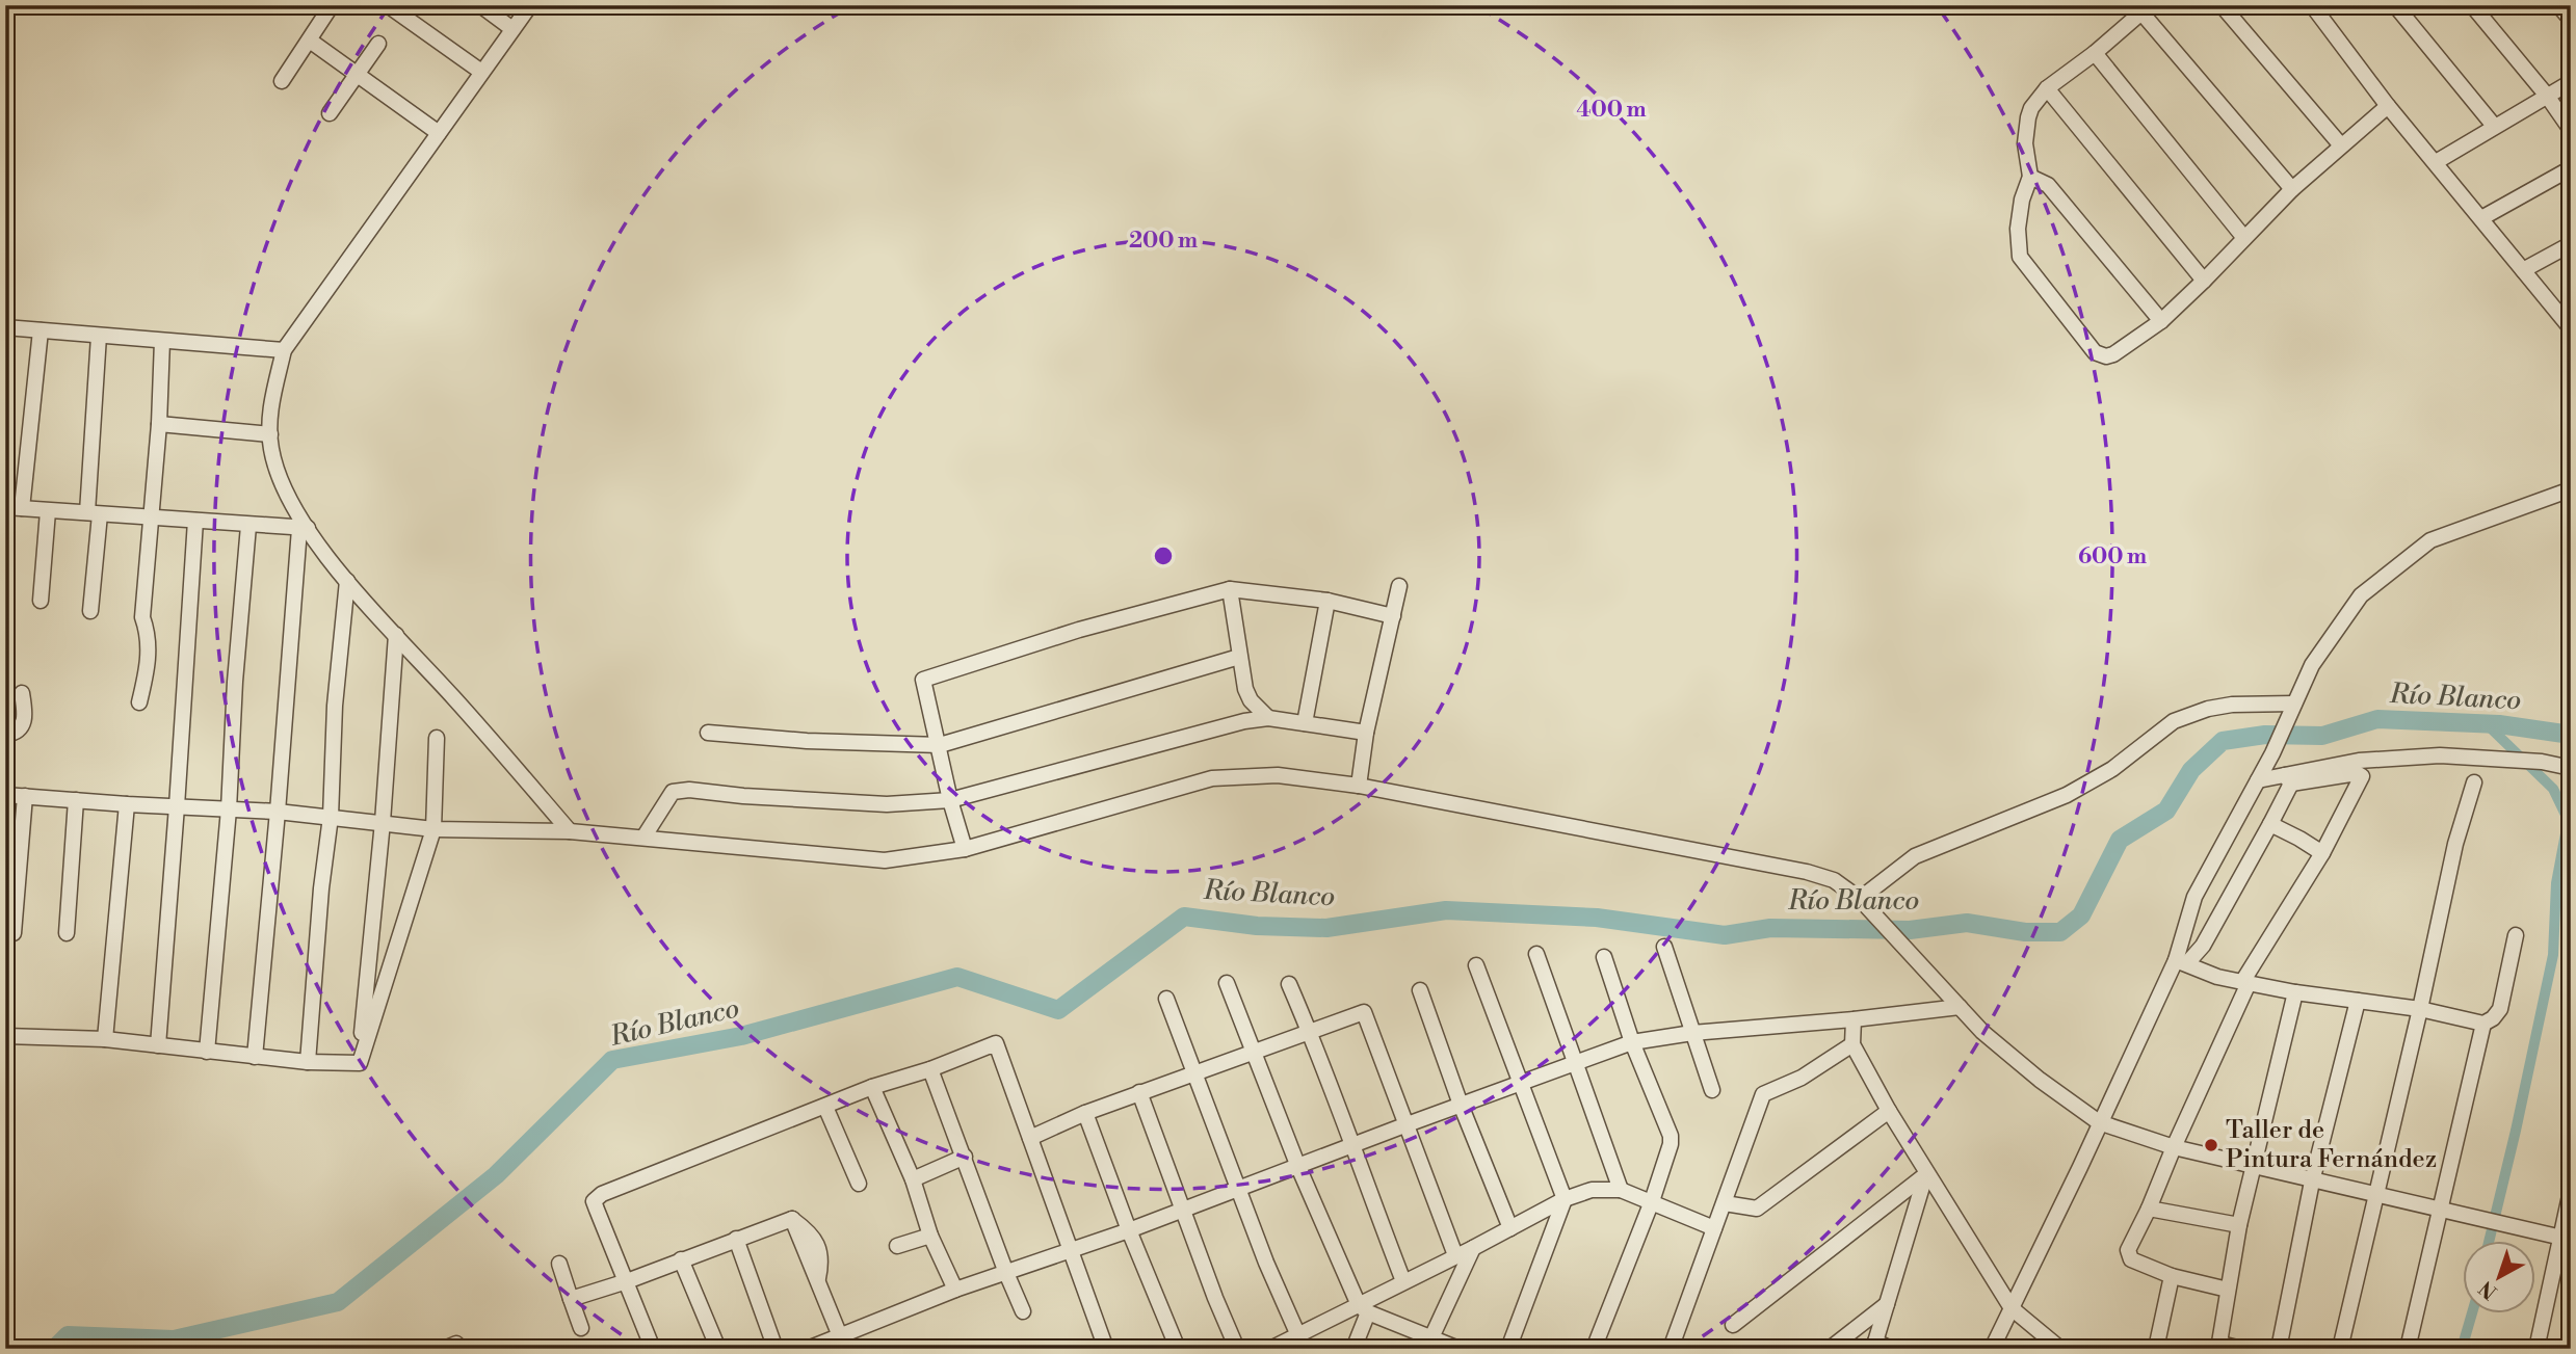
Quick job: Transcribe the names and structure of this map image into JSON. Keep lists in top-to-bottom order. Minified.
{"water":["Río Blanco"],"places":["Taller de Pintura Fernández"],"north":"bottom left","rings":["400 m","200 m","600 m"]}
